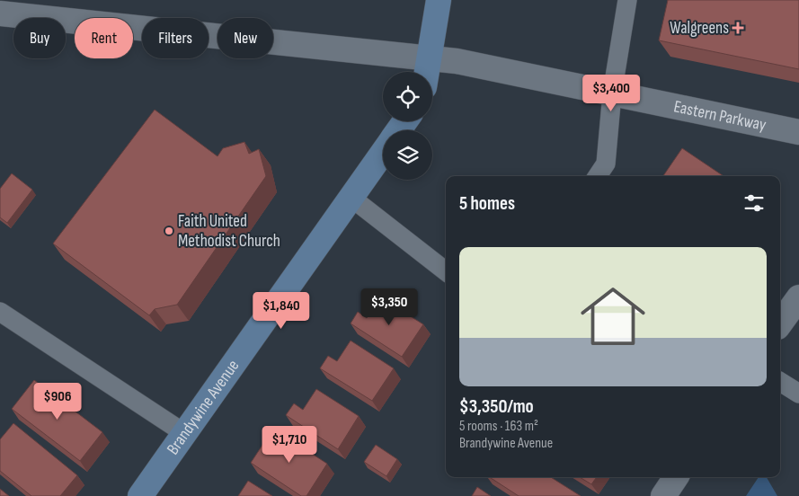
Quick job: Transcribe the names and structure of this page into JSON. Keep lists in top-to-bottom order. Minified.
{"streets":{"main road":["Brandywine Avenue"],"street":["Eastern Parkway"]},"places":{"health":["Walgreens"],"other":["Faith United Methodist Church"]},"page":{"chip":["Buy","Rent","Filters","New"],"price":["$3,400","$3,350","$1,840","$906","$1,710"],"heading":"5 homes","list":[{"name":"$3,350/mo","note":"5 rooms · 163 m² · Brandywine Avenue"}]}}
